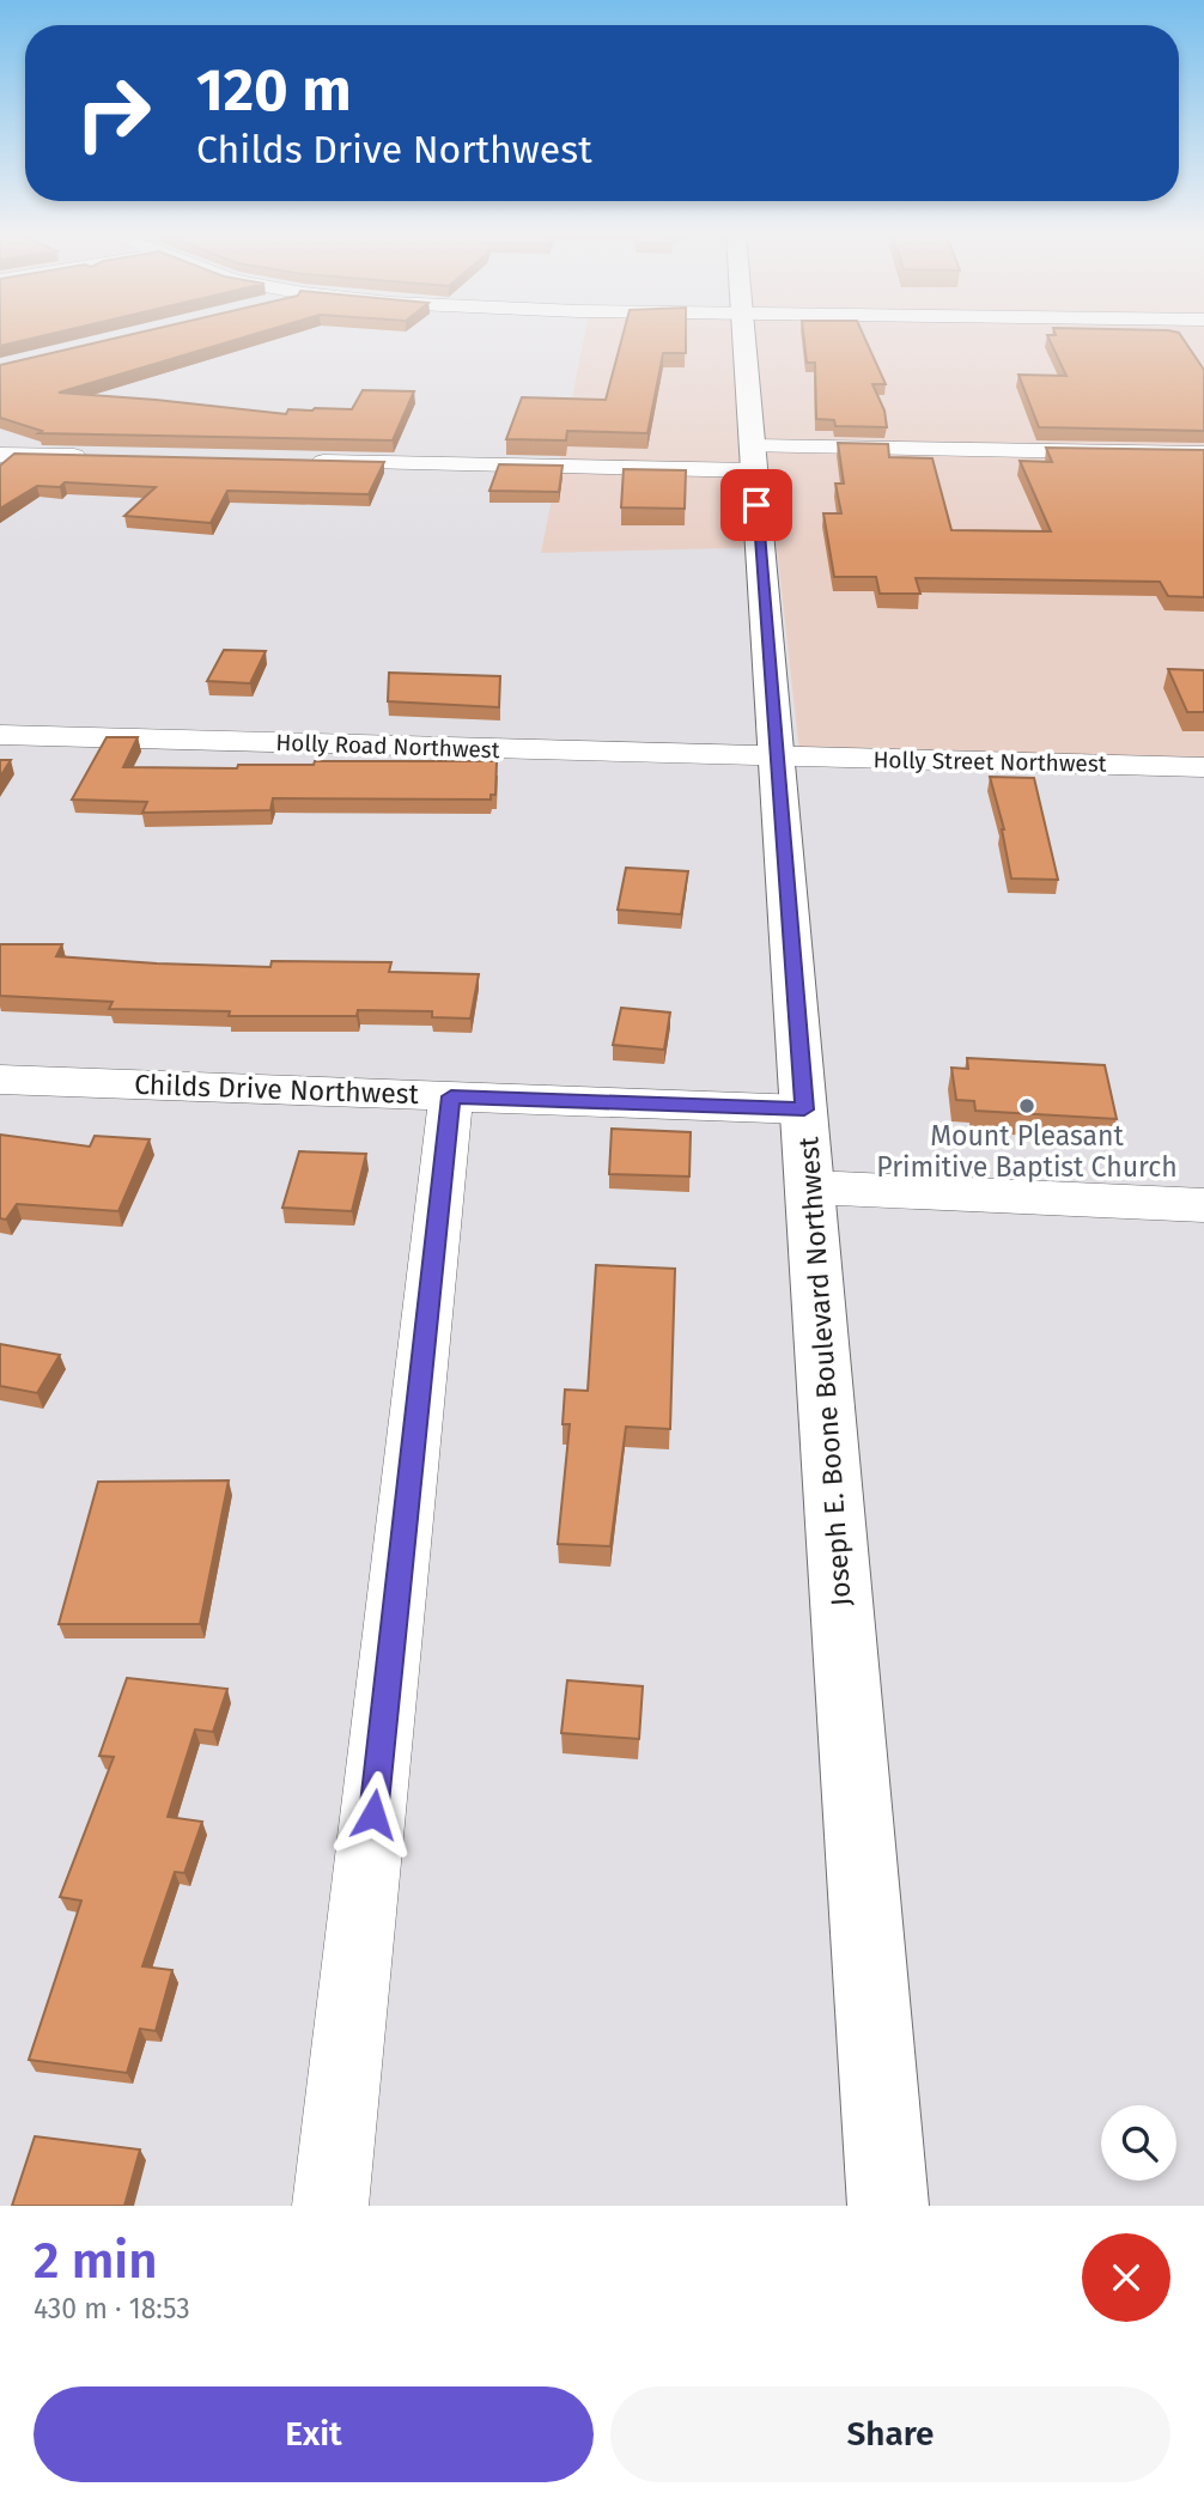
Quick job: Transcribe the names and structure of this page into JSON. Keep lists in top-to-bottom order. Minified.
{"streets":{"main road":["Joseph E. Boone Boulevard Northwest"],"street":["Holly Road Northwest","Holly Street Northwest","Childs Drive Northwest"]},"crossings":[["Holly Road Northwest","Holly Street Northwest"],["Holly Road Northwest","Joseph E. Boone Boulevard Northwest"],["Holly Street Northwest","Joseph E. Boone Boulevard Northwest"],["Childs Drive Northwest","Joseph E. Boone Boulevard Northwest"]],"places":["Mount Pleasant Primitive Baptist Church"],"page":{"turn":["120 m","Childs Drive Northwest"],"heading":["2 min","430 m · 18:53"],"buttons":["Exit","Share"]}}
